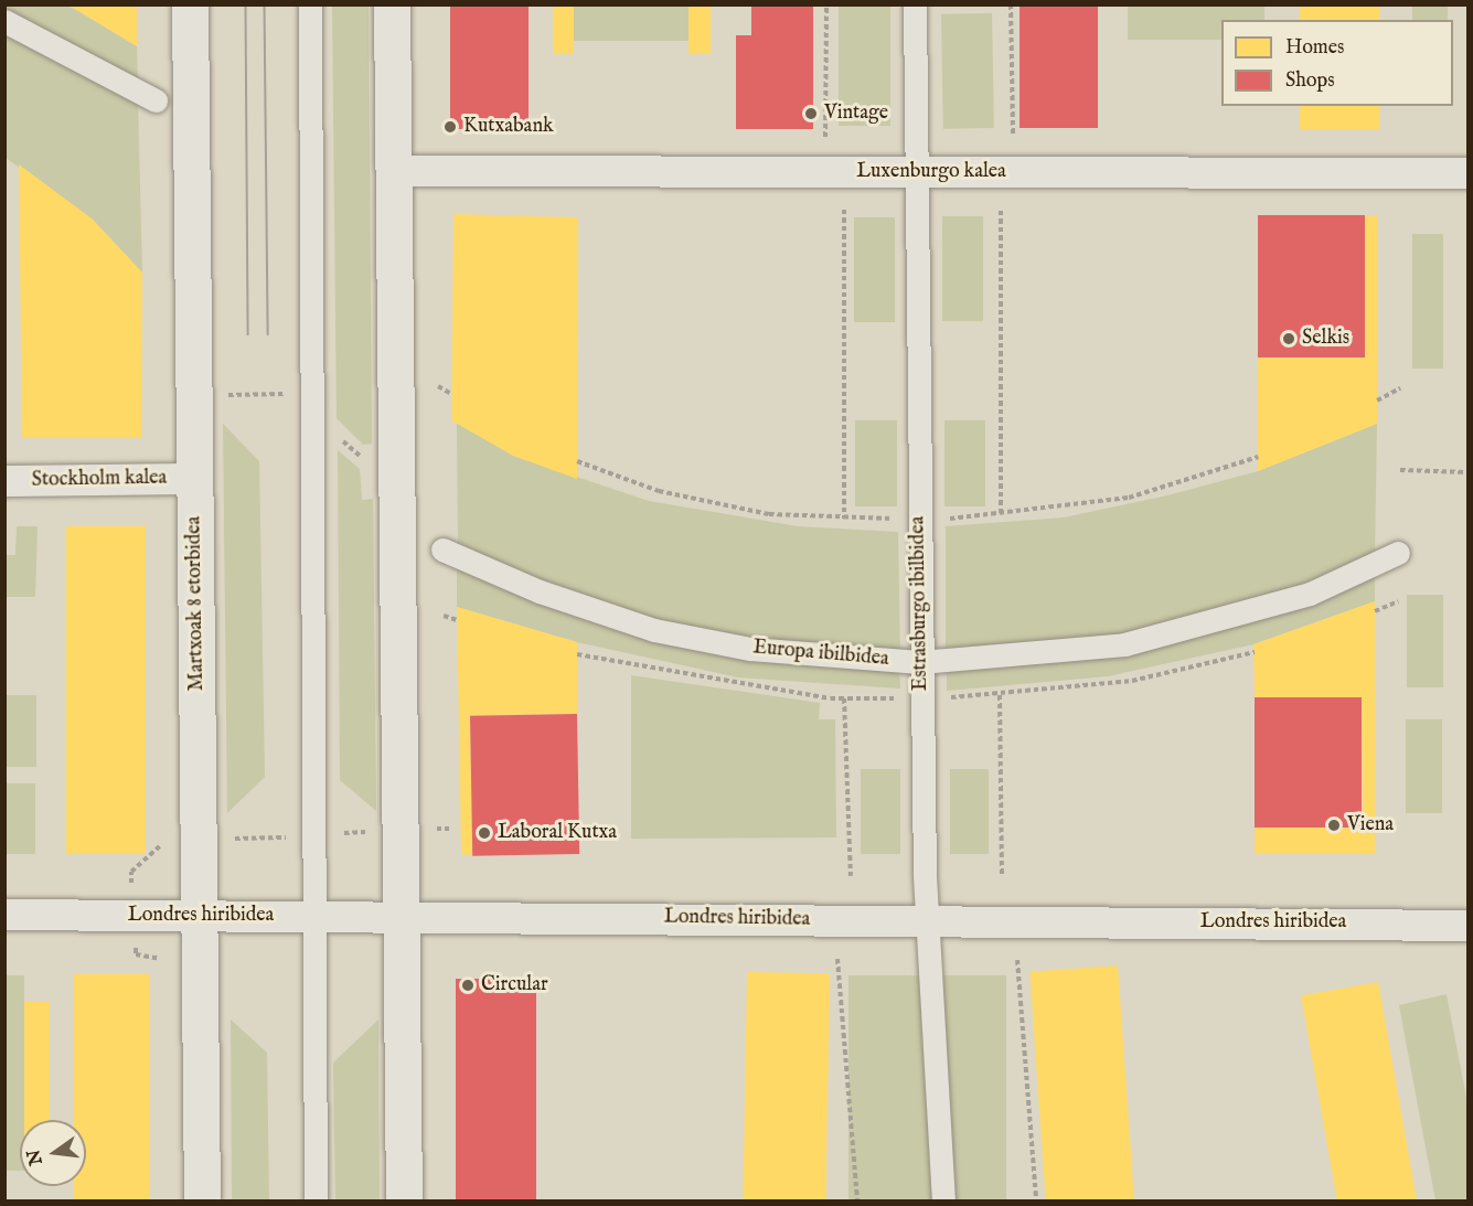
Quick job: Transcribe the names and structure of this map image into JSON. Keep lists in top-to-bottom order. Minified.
{"streets":{"street":["Luxenburgo kalea","Stockholm kalea","Martxoak 8 etorbidea","Estrasburgo ibilbidea","Europa ibilbidea","Londres hiribidea"]},"crossings":[["Luxenburgo kalea","Estrasburgo ibilbidea"],["Stockholm kalea","Martxoak 8 etorbidea"],["Martxoak 8 etorbidea","Londres hiribidea"],["Estrasburgo ibilbidea","Europa ibilbidea"],["Estrasburgo ibilbidea","Londres hiribidea"]],"places":["Vintage","Kutxabank","Selkis","Viena","Laboral Kutxa","Circular"],"legend":["Homes","Shops"],"north":"left"}
